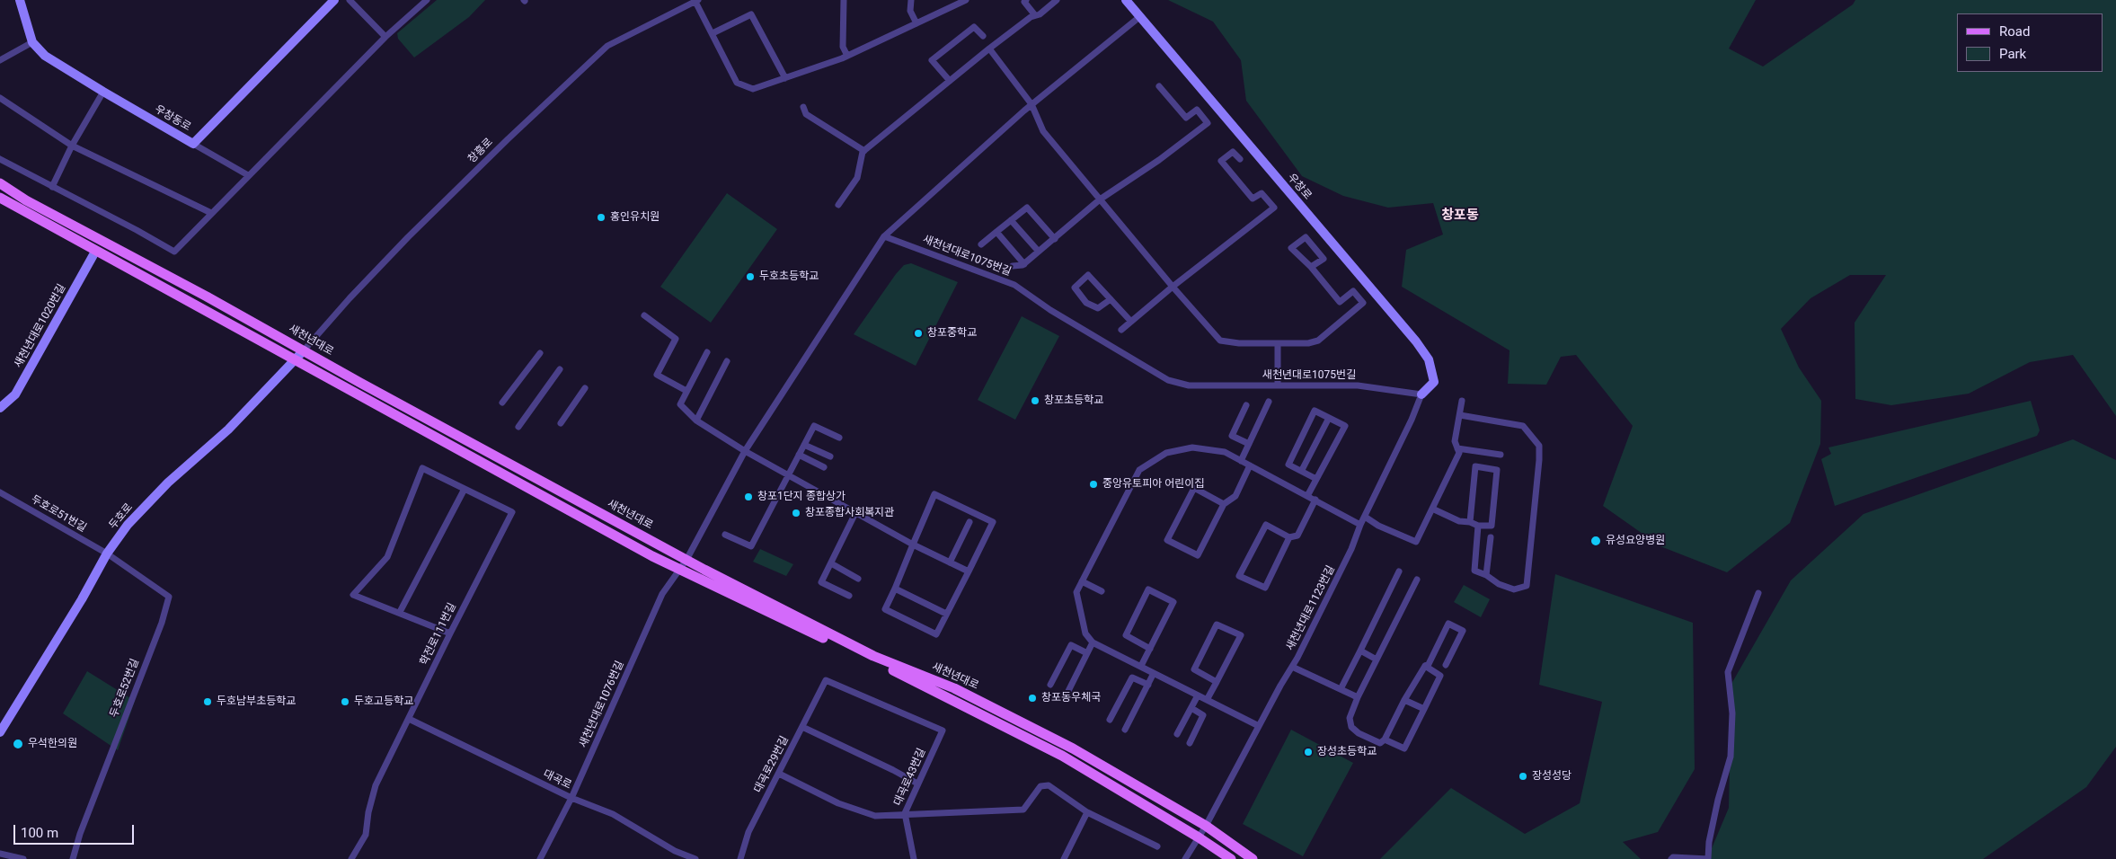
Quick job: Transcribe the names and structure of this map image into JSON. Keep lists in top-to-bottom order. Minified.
{"streets":{"main road":["우창동로","우창로","새천년대로1020번길","새천년대로","두호로"],"street":["창흥로","새천년대로1075번길","두호로51번길","새천년대로1123번길","학전로111번길","두호로52번길","새천년대로1076번길","대곡로29번길","대곡로43번길","대곡로"]},"crossings":[["창흥로","새천년대로"],["창흥로","두호로"],["우창로","새천년대로1075번길"],["우창로","새천년대로1123번길"],["새천년대로1075번길","새천년대로1123번길"],["새천년대로1020번길","새천년대로"],["새천년대로","두호로"],["새천년대로","새천년대로1123번길"],["새천년대로","새천년대로1076번길"],["두호로51번길","두호로"],["두호로51번길","두호로52번길"],["두호로","두호로52번길"],["학전로111번길","대곡로"],["새천년대로1076번길","대곡로"],["대곡로29번길","대곡로43번길"]],"districts":["창포동"],"places":["홍인유치원","두호초등학교","창포중학교","창포초등학교","중앙유토피아 어린이집","창포1단지 종합상가","창포종합사회복지관","유성요양병원","창포동우체국","두호남부초등학교","두호고등학교","우석한의원","장성초등학교","장성성당"],"legend":["Road","Park"],"scale_bar":"100 m"}
